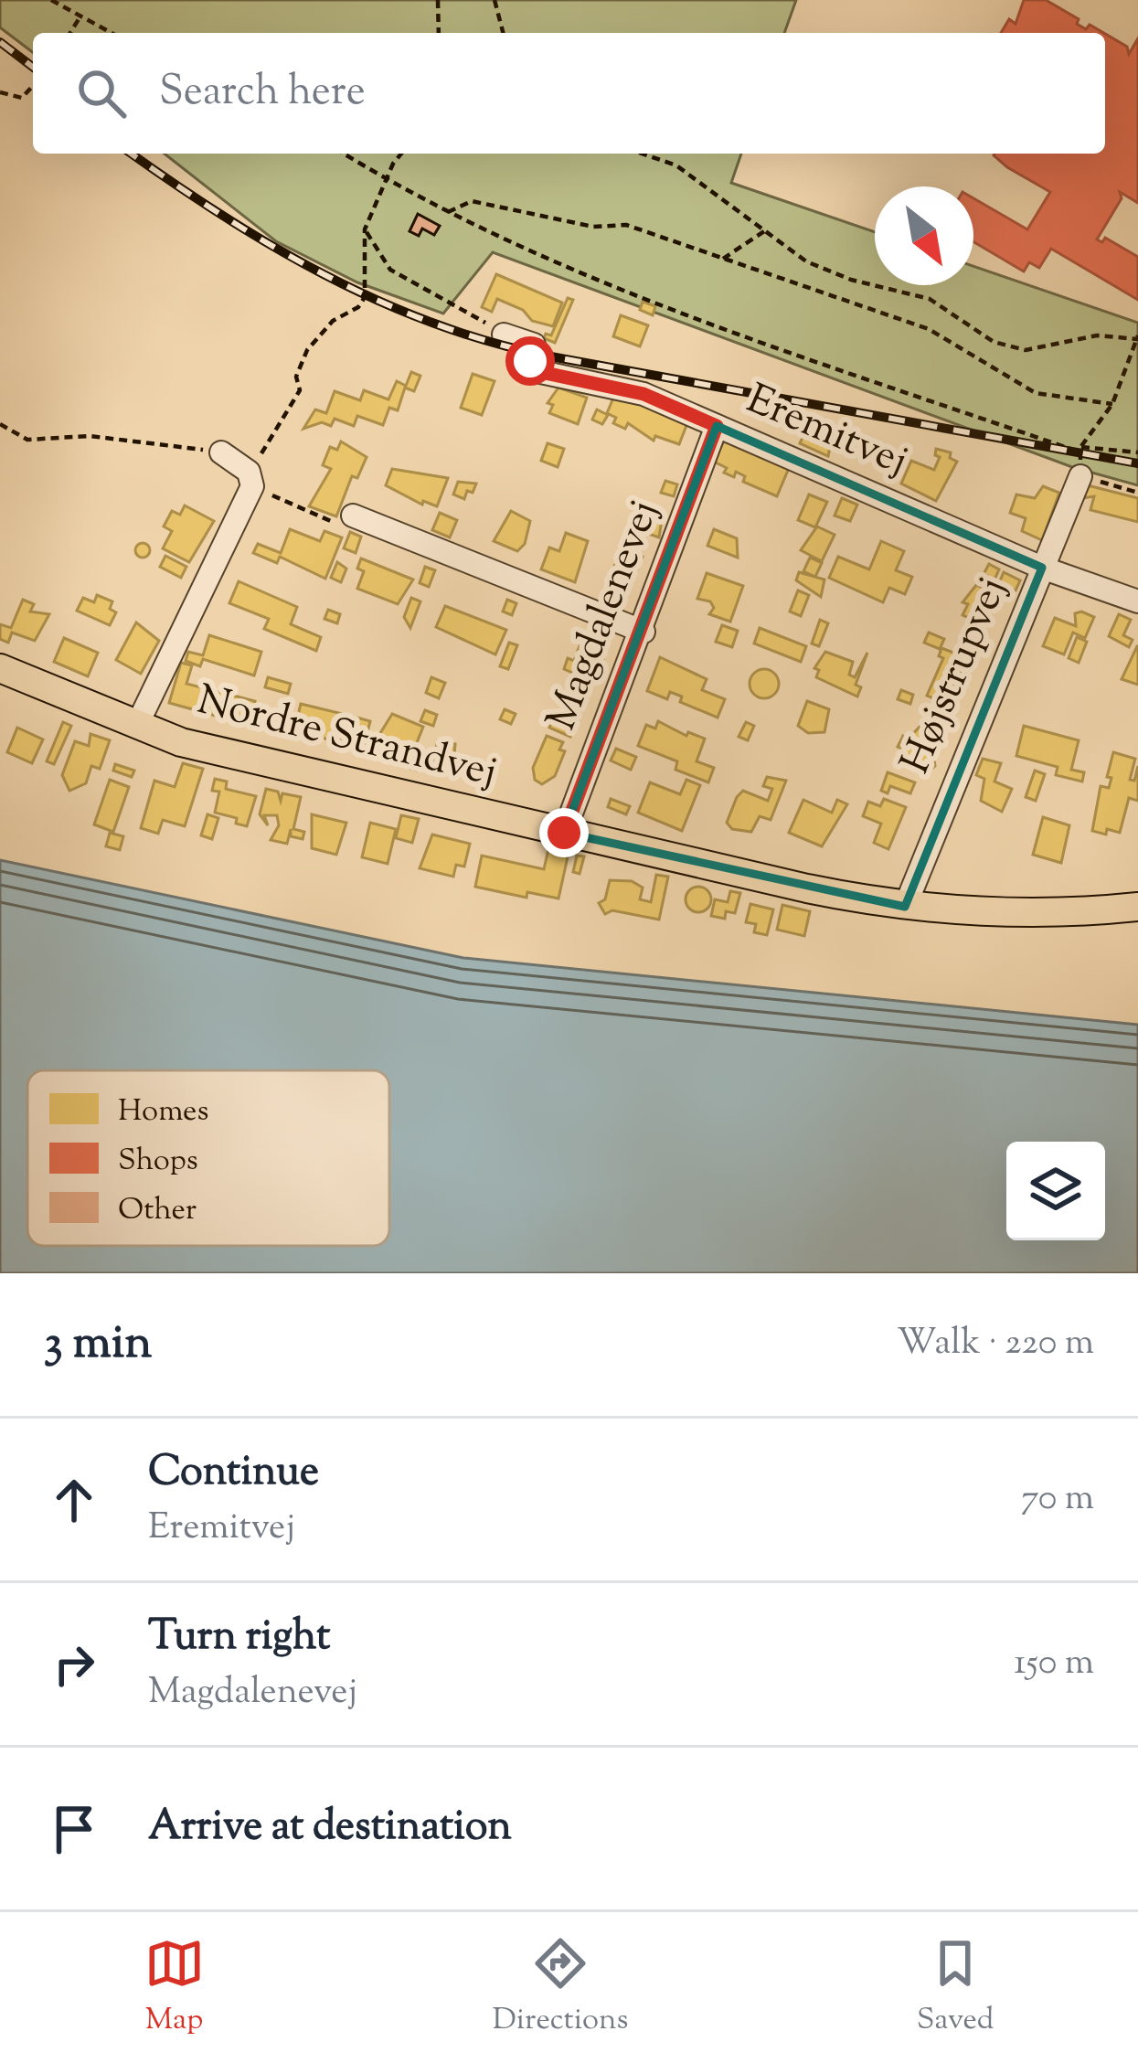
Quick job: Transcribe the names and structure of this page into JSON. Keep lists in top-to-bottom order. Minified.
{"streets":{"main road":["Nordre Strandvej"],"street":["Eremitvej","Magdalenevej","Højstrupvej"]},"crossings":[["Eremitvej","Magdalenevej"],["Eremitvej","Højstrupvej"],["Magdalenevej","Nordre Strandvej"],["Højstrupvej","Nordre Strandvej"]],"legend":["Homes","Shops","Other"],"north":"bottom right","page":{"search":"Search here","heading":["3 min","Walk · 220 m"],"list":[["Continue","Eremitvej","70 m"],["Turn right","Magdalenevej","150 m"],"Arrive at destination"],"nav":["Map","Directions","Saved"]}}
